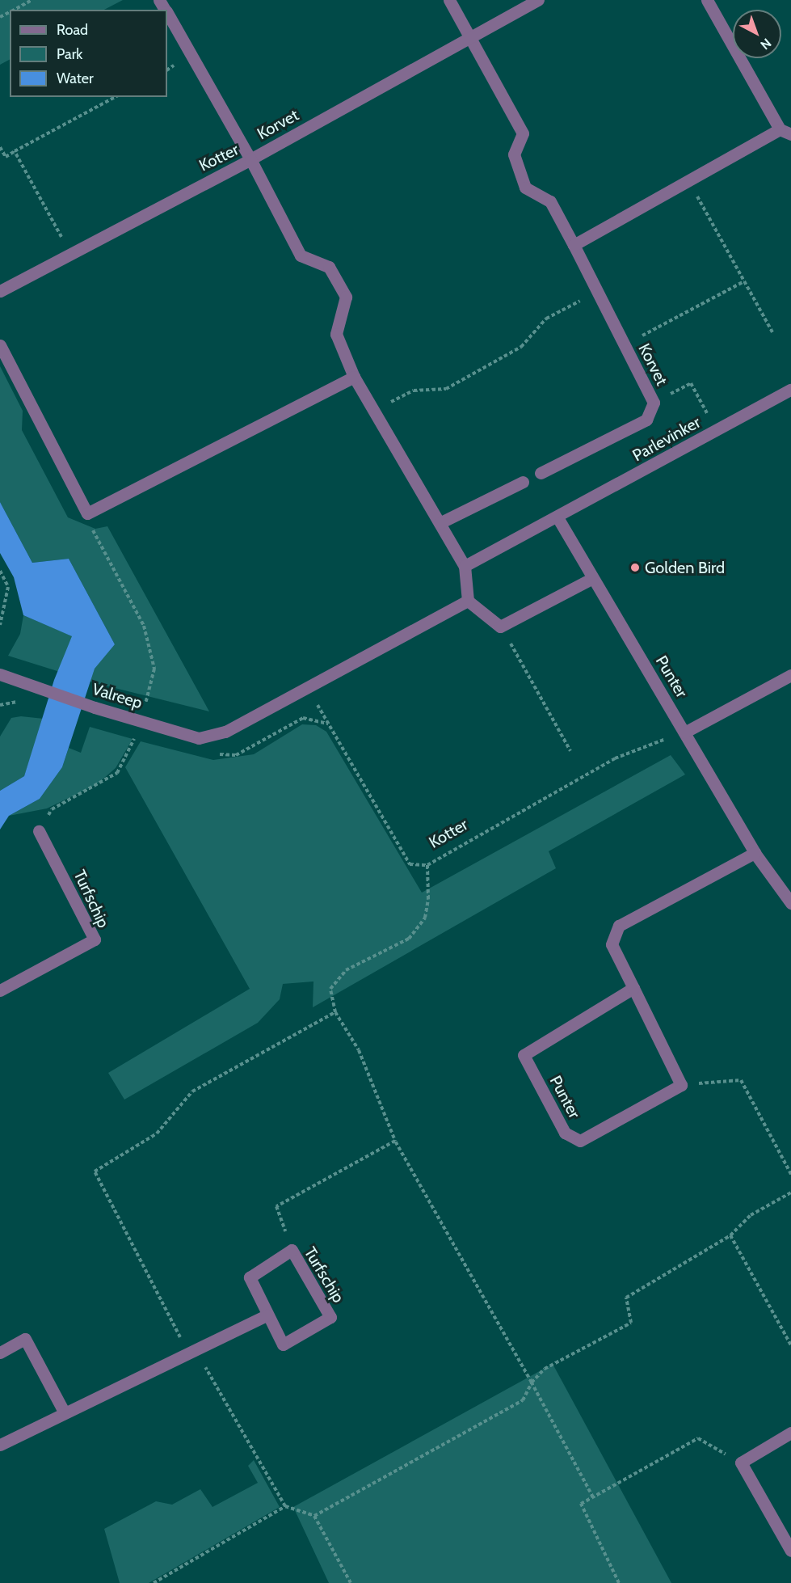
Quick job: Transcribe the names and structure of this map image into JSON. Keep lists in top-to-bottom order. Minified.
{"streets":{"street":["Korvet","Kotter","Parlevinker","Punter","Valreep","Turfschip"]},"crossings":[["Korvet","Kotter"],["Kotter","Punter"],["Kotter","Valreep"],["Parlevinker","Punter"]],"places":["Golden Bird"],"legend":["Road","Park","Water"],"north":"bottom right"}
